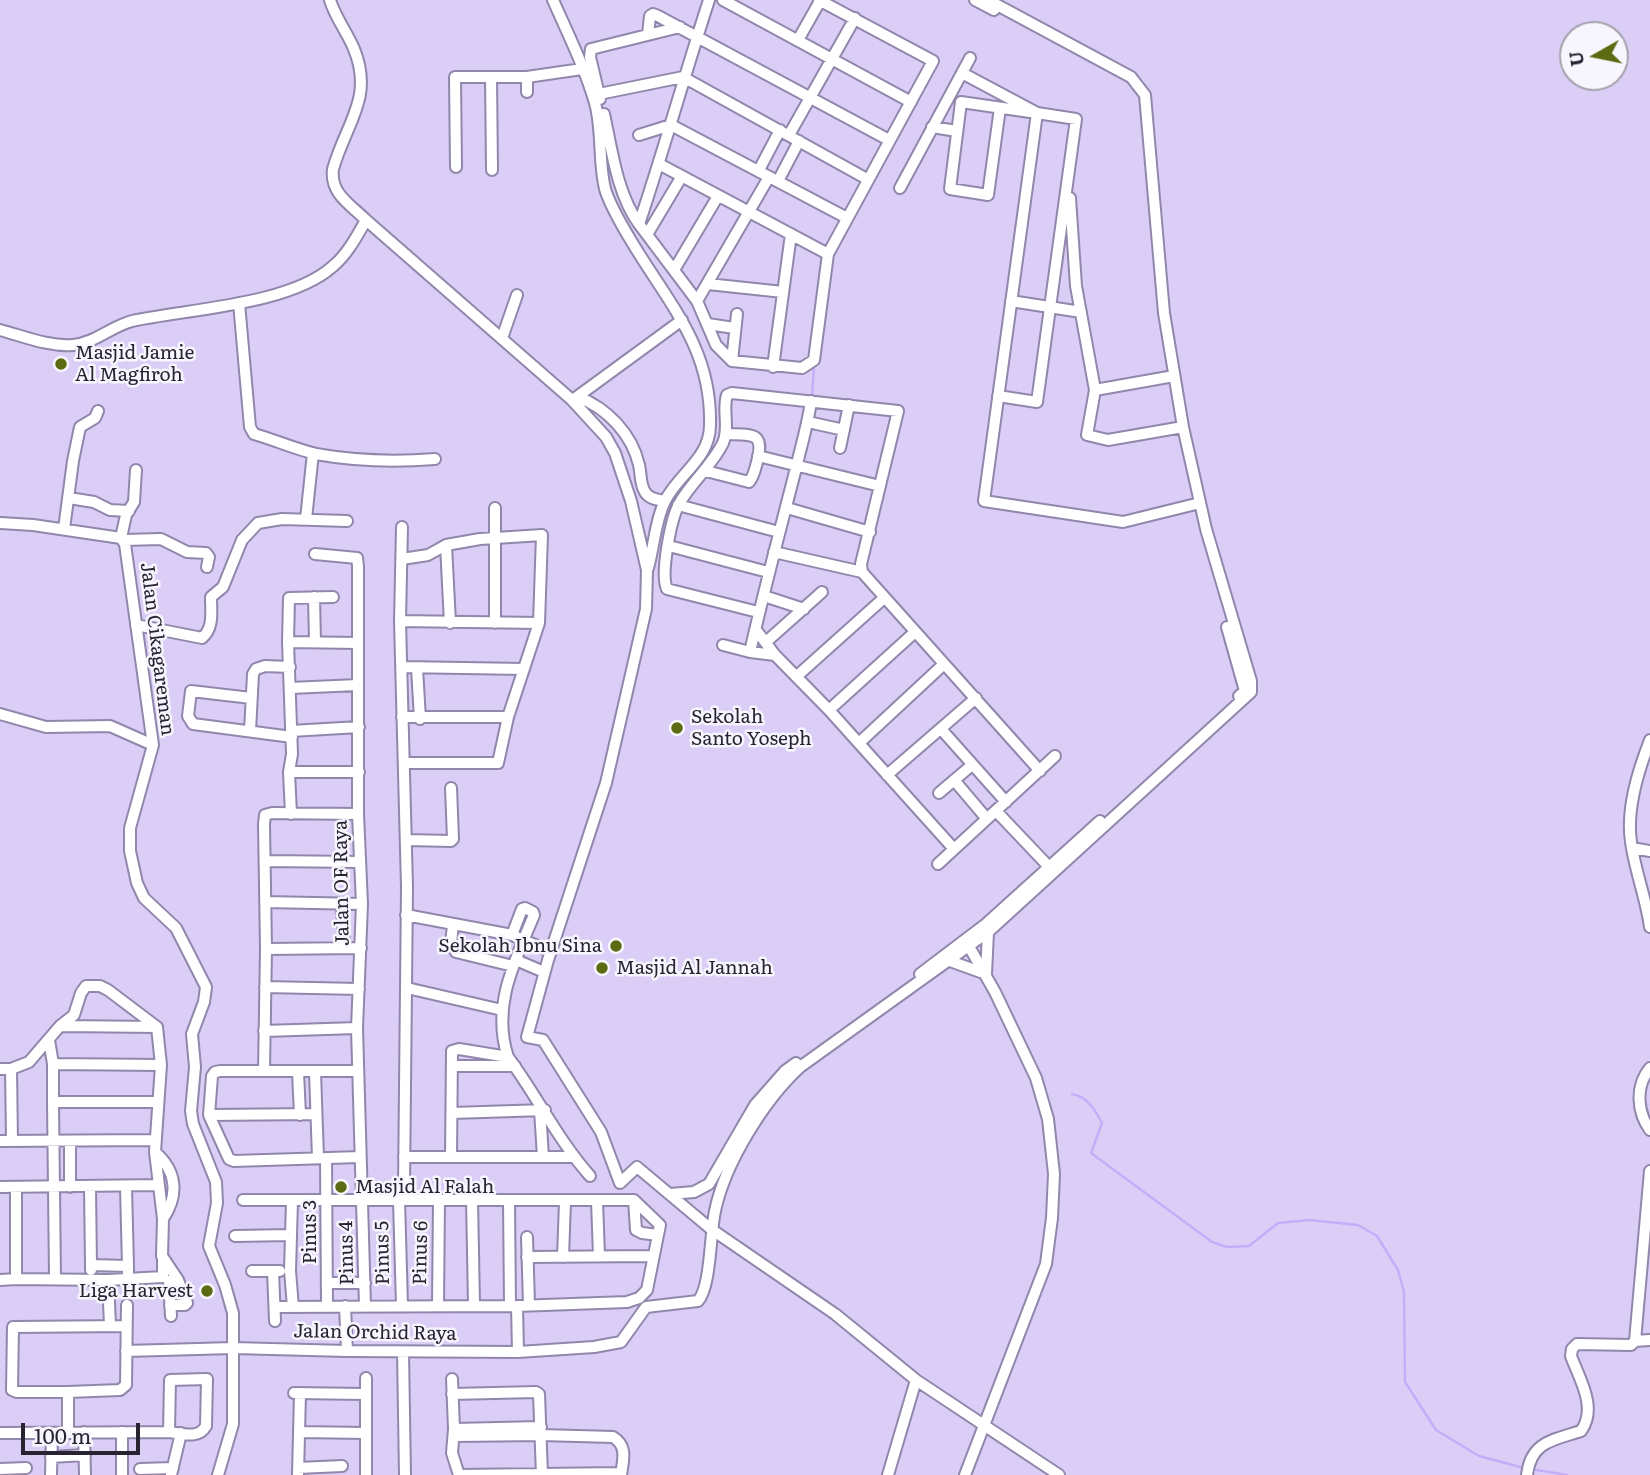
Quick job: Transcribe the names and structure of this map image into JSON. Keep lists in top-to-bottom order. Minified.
{"streets":{"street":["Jalan Cikagareman","Jalan OF Raya","Pinus 3","Pinus 4","Pinus 5","Pinus 6","Jalan Orchid Raya"]},"crossings":[["Jalan Cikagareman","Jalan Orchid Raya"],["Jalan OF Raya","Pinus 4"]],"places":["Masjid Jamie Al Magfiroh","Sekolah Santo Yoseph","Sekolah Ibnu Sina","Masjid Al Jannah","Masjid Al Falah","Liga Harvest"],"scale_bar":"100 m","north":"left"}
